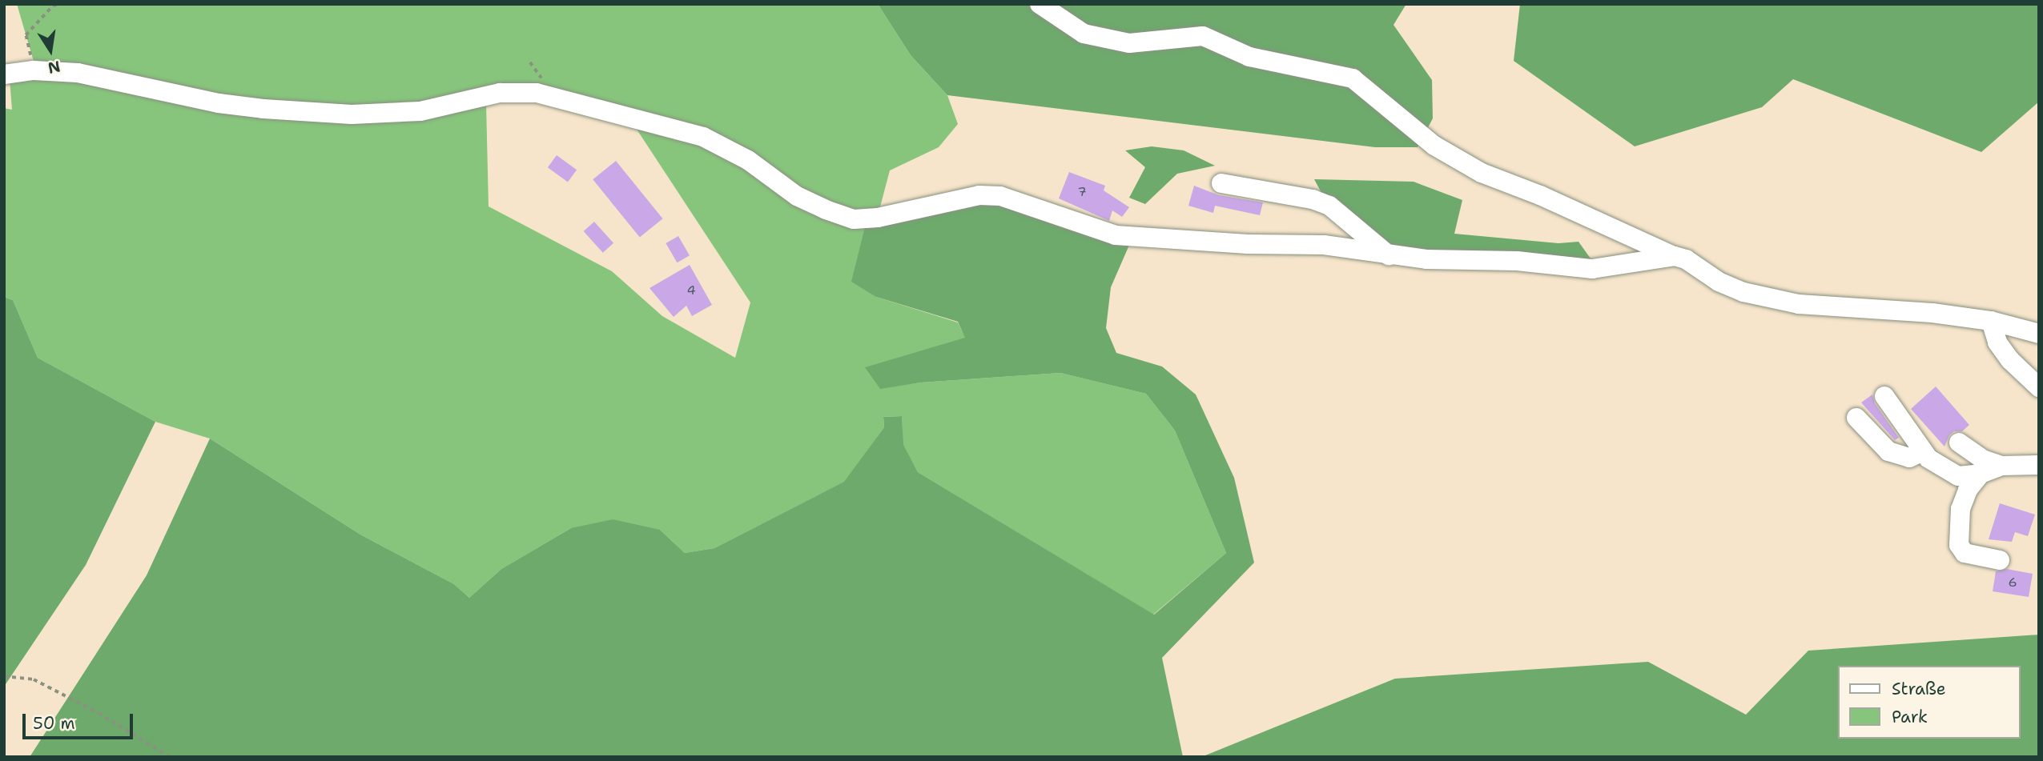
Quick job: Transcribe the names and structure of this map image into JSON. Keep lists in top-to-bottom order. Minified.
{"house_numbers":["7","4","6"],"legend":["Straße","Park"],"scale_bar":"50 m","north":"bottom"}
